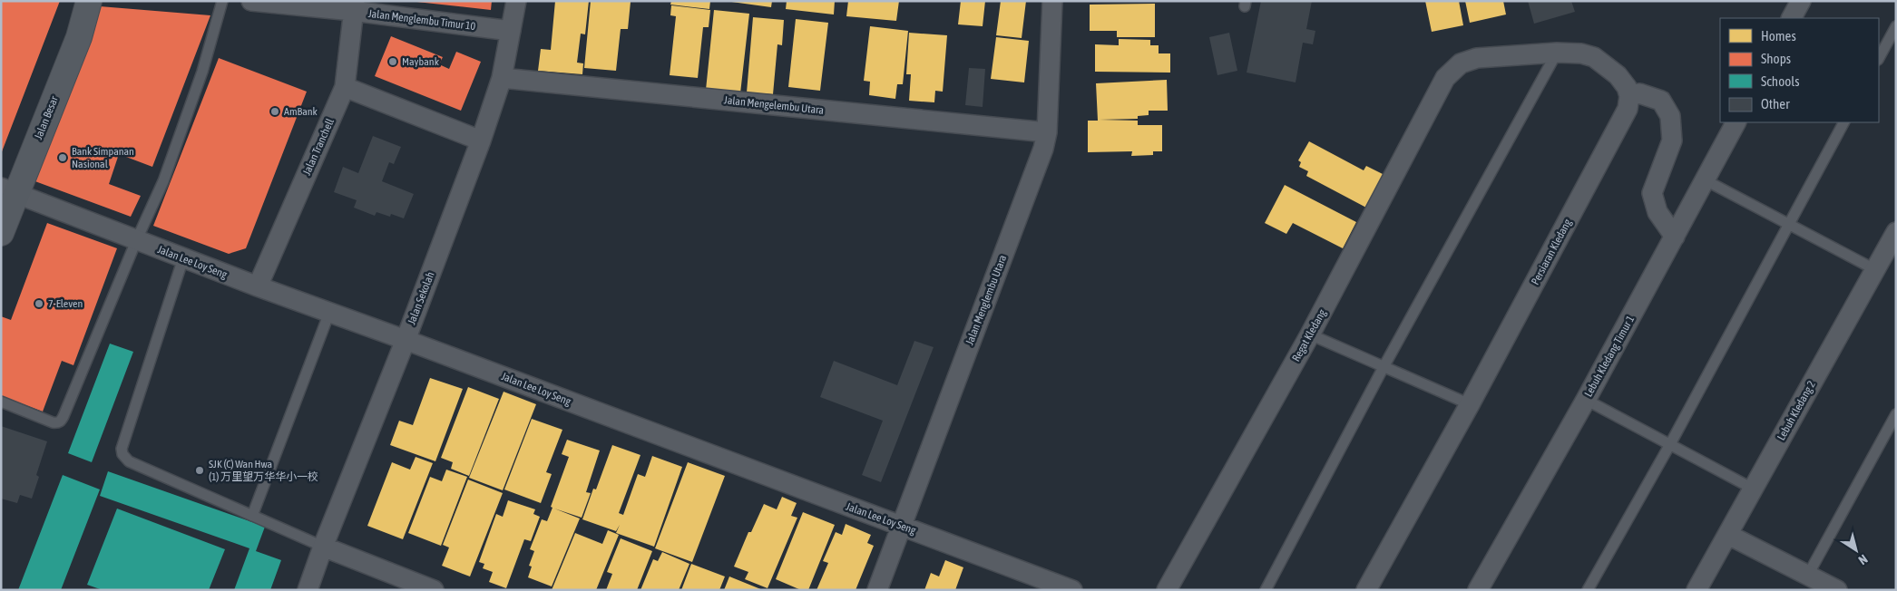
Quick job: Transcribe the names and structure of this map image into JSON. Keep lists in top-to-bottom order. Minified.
{"streets":{"main road":["Jalan Besar"],"street":["Jalan Menglembu Timur 10","Jalan Mengelembu Utara","Jalan Tranchell","Persiaran Kledang","Jalan Lee Loy Seng","Jalan Sekolah","Jalan Menglembu Utara","Regat Kledang","Lebuh Kledang Timur 1","Lebuh Kledang 2"]},"crossings":[["Jalan Menglembu Timur 10","Jalan Tranchell"],["Jalan Menglembu Timur 10","Jalan Sekolah"],["Jalan Mengelembu Utara","Jalan Sekolah"],["Jalan Mengelembu Utara","Jalan Menglembu Utara"],["Jalan Besar","Jalan Lee Loy Seng"],["Jalan Tranchell","Jalan Lee Loy Seng"],["Jalan Lee Loy Seng","Jalan Sekolah"],["Jalan Lee Loy Seng","Jalan Menglembu Utara"]],"places":["Maybank","AmBank","Bank Simpanan Nasional","7-Eleven","SJK (C) Wan Hwa (1) 万里望万华华小一校"],"legend":["Homes","Shops","Schools","Other"],"north":"bottom right"}
